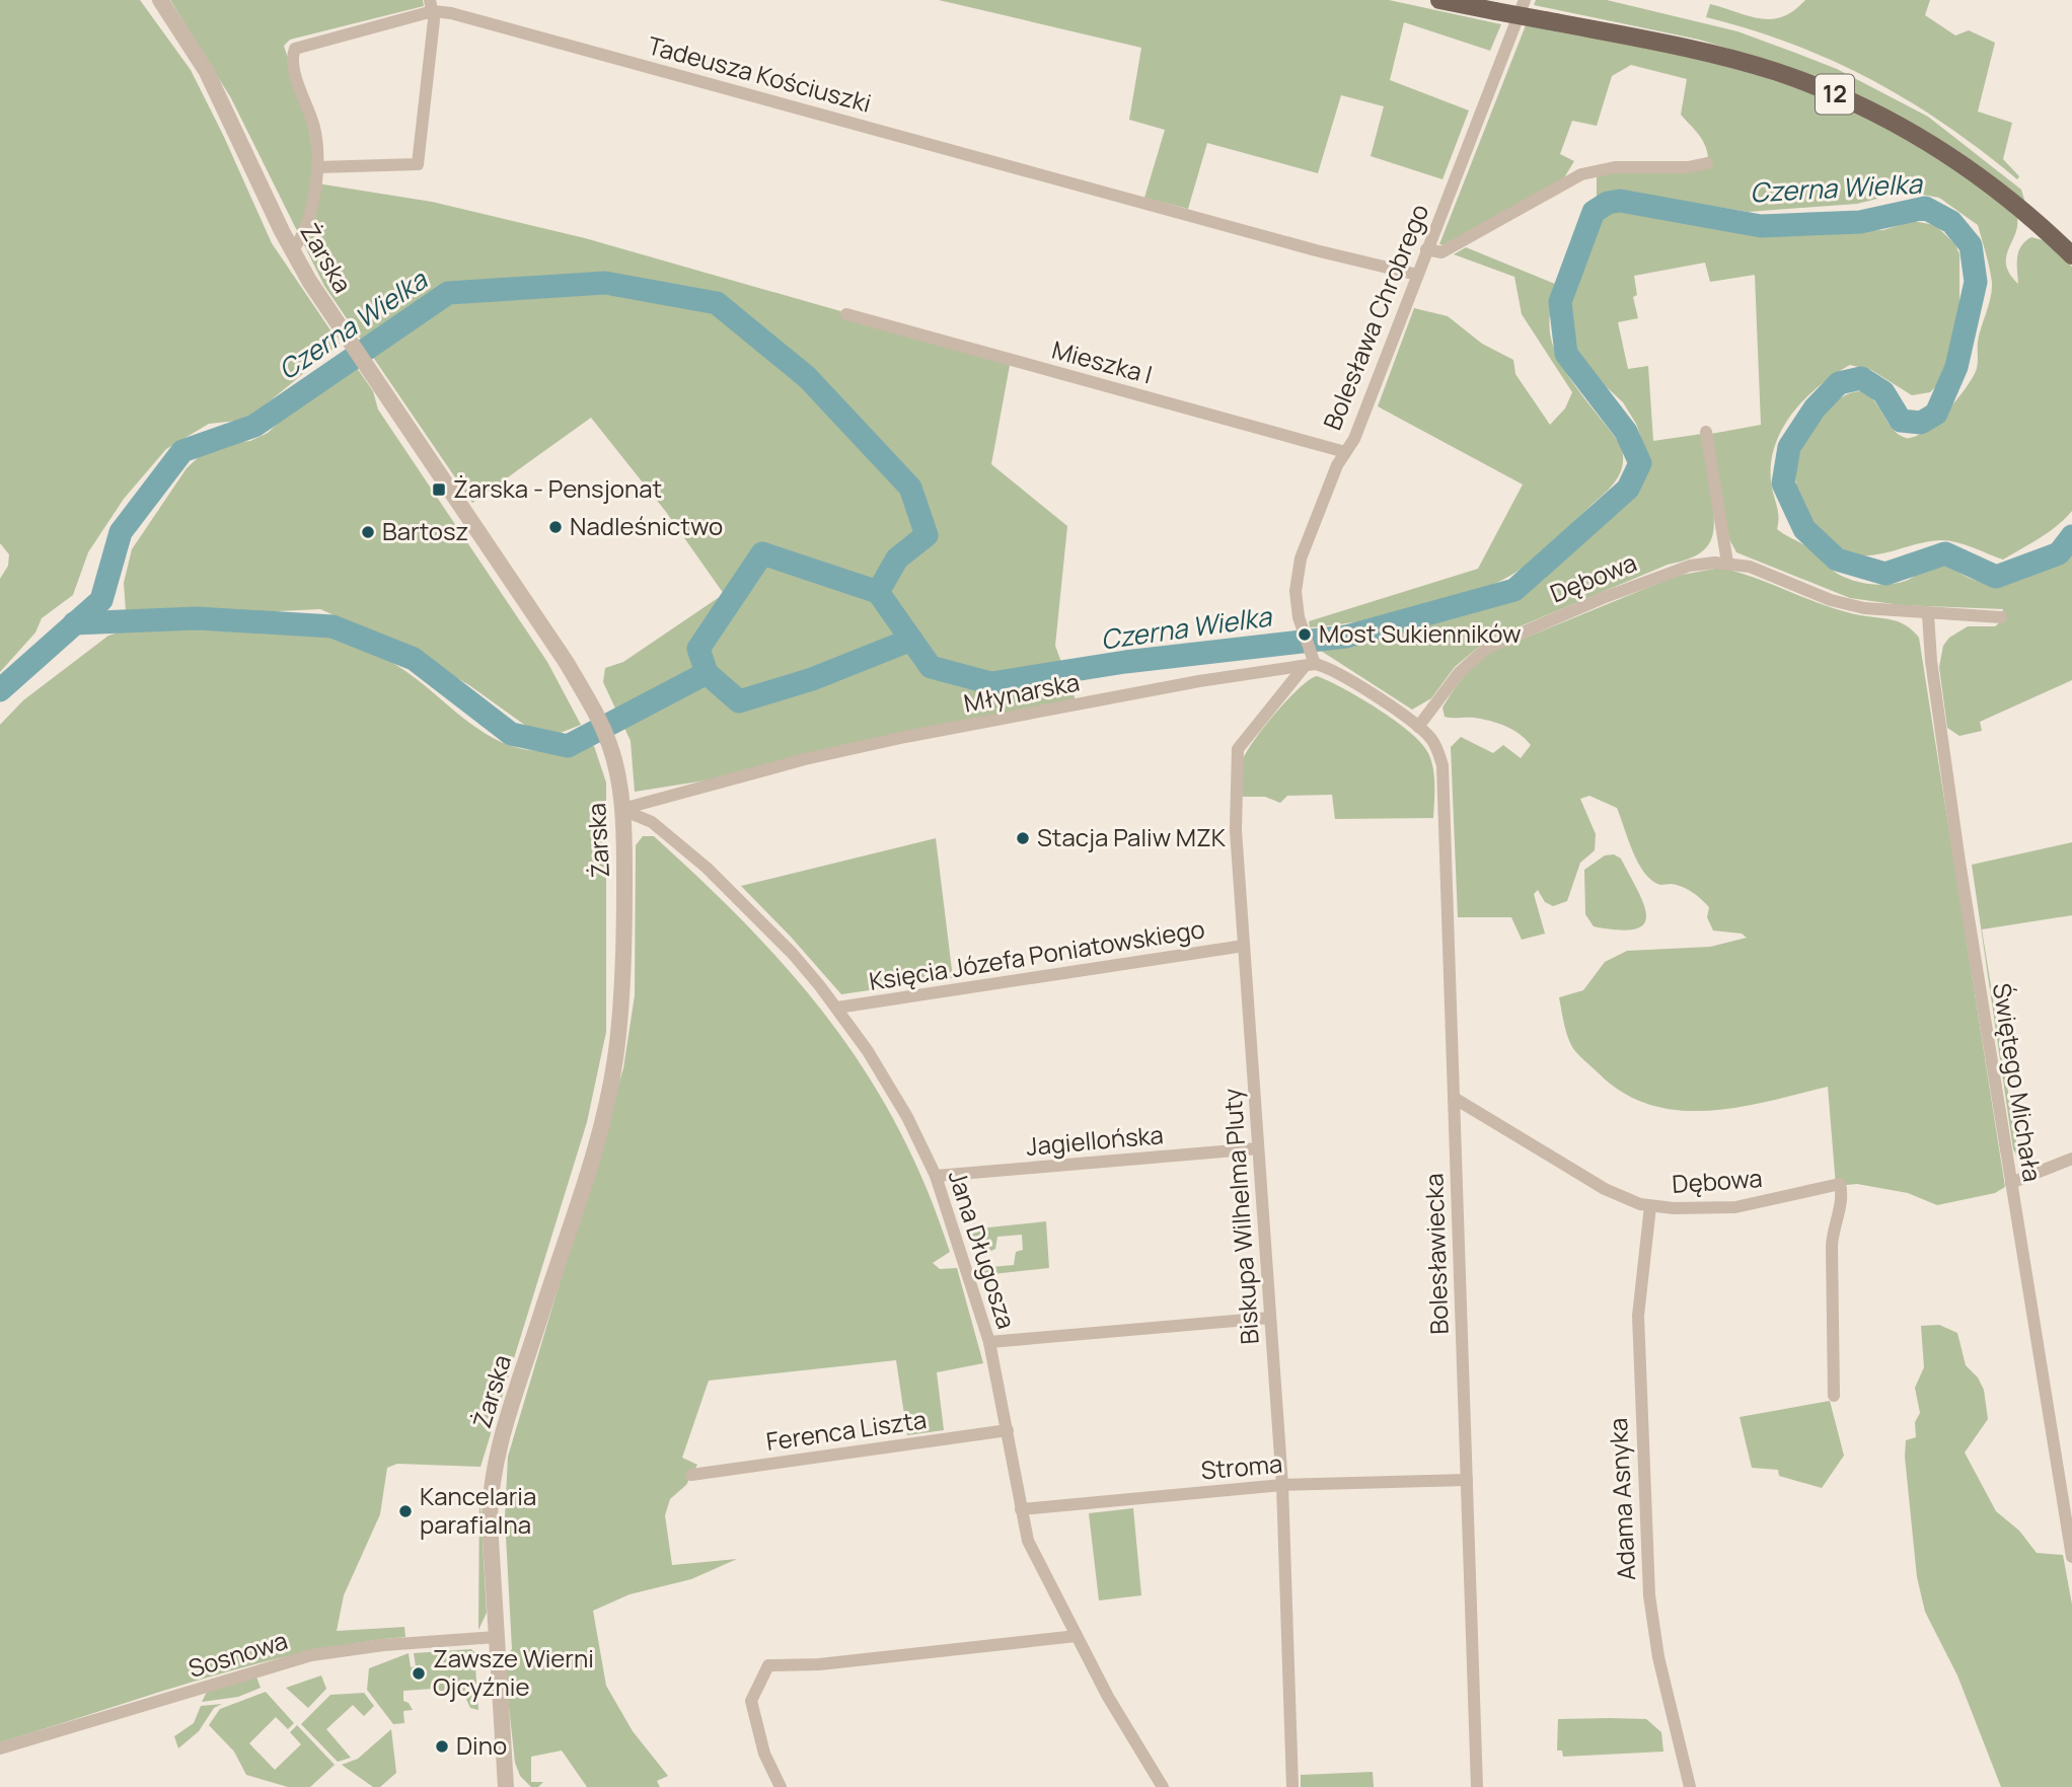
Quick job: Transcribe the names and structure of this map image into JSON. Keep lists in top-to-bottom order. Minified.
{"streets":{"main road":["12"],"street":["Tadeusza Kościuszki","Żarska","Bolesława Chrobrego","Mieszka I","Dębowa","Młynarska","Księcia Józefa Poniatowskiego","Świętego Michała","Jagiellońska","Biskupa Wilhelma Pluty","Jana Długosza","Bolesławiecka","Ferenca Liszta","Stroma","Adama Asnyka","Sosnowa"]},"crossings":[["Tadeusza Kościuszki","Żarska"],["Tadeusza Kościuszki","Bolesława Chrobrego"],["Żarska","Młynarska"],["Żarska","Jana Długosza"],["Żarska","Sosnowa"],["Bolesława Chrobrego","Mieszka I"],["Bolesława Chrobrego","Młynarska"],["Bolesława Chrobrego","Biskupa Wilhelma Pluty"],["Dębowa","Świętego Michała"],["Dębowa","Bolesławiecka"],["Dębowa","Adama Asnyka"],["Młynarska","Biskupa Wilhelma Pluty"],["Młynarska","Jana Długosza"],["Księcia Józefa Poniatowskiego","Biskupa Wilhelma Pluty"],["Księcia Józefa Poniatowskiego","Jana Długosza"],["Jagiellońska","Biskupa Wilhelma Pluty"],["Jagiellońska","Jana Długosza"],["Biskupa Wilhelma Pluty","Stroma"],["Jana Długosza","Ferenca Liszta"],["Jana Długosza","Stroma"],["Bolesławiecka","Stroma"]],"water":["Czerna Wielka"],"places":{"transit":["Żarska - Pensjonat"],"other":["Nadleśnictwo","Bartosz","Most Sukienników","Stacja Paliw MZK","Kancelaria parafialna","Zawsze Wierni Ojcyźnie","Dino"]}}
